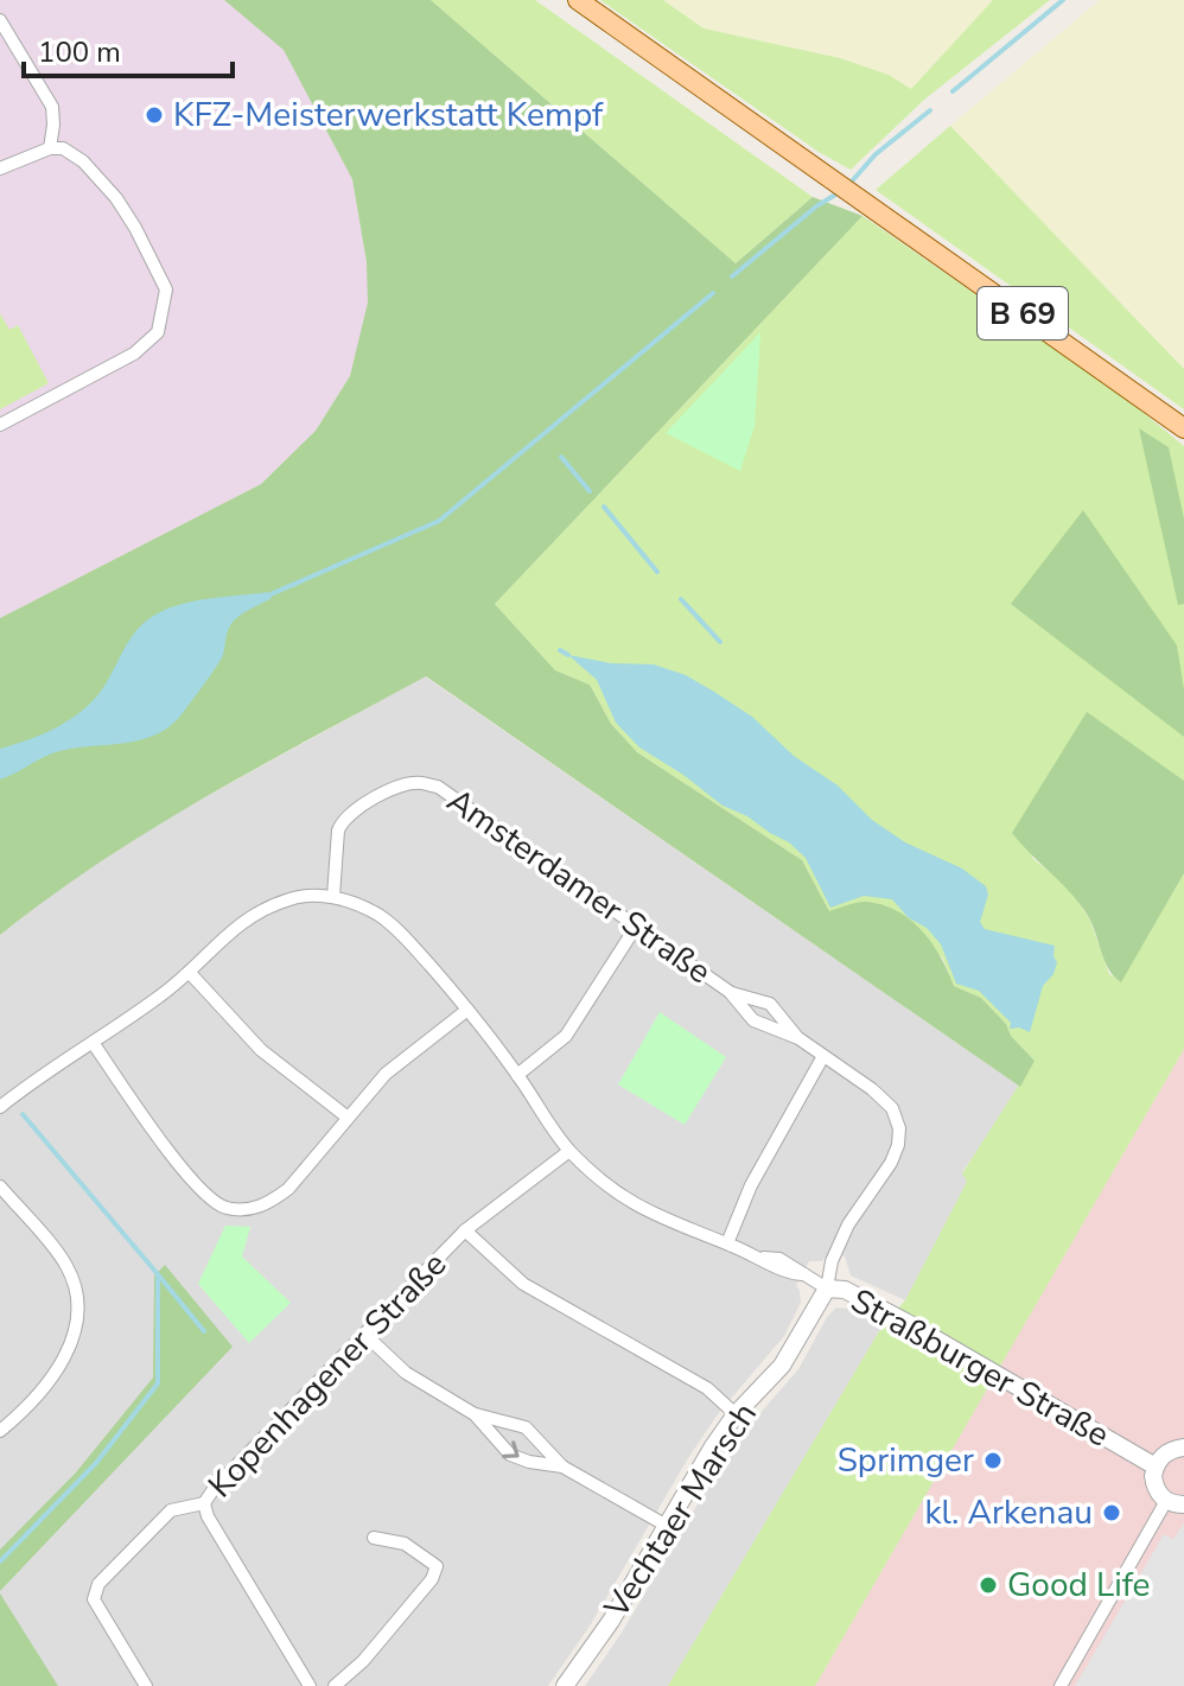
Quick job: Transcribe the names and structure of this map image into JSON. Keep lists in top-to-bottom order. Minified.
{"streets":{"main road":["B 69"],"street":["Amsterdamer Straße","Straßburger Straße","Kopenhagener Straße","Vechtaer Marsch"]},"crossings":[["Amsterdamer Straße","Straßburger Straße"],["Amsterdamer Straße","Vechtaer Marsch"],["Straßburger Straße","Kopenhagener Straße"],["Straßburger Straße","Vechtaer Marsch"]],"places":["KFZ-Meisterwerkstatt Kempf","Sprimger","kl. Arkenau","Good Life"],"scale_bar":"100 m"}
